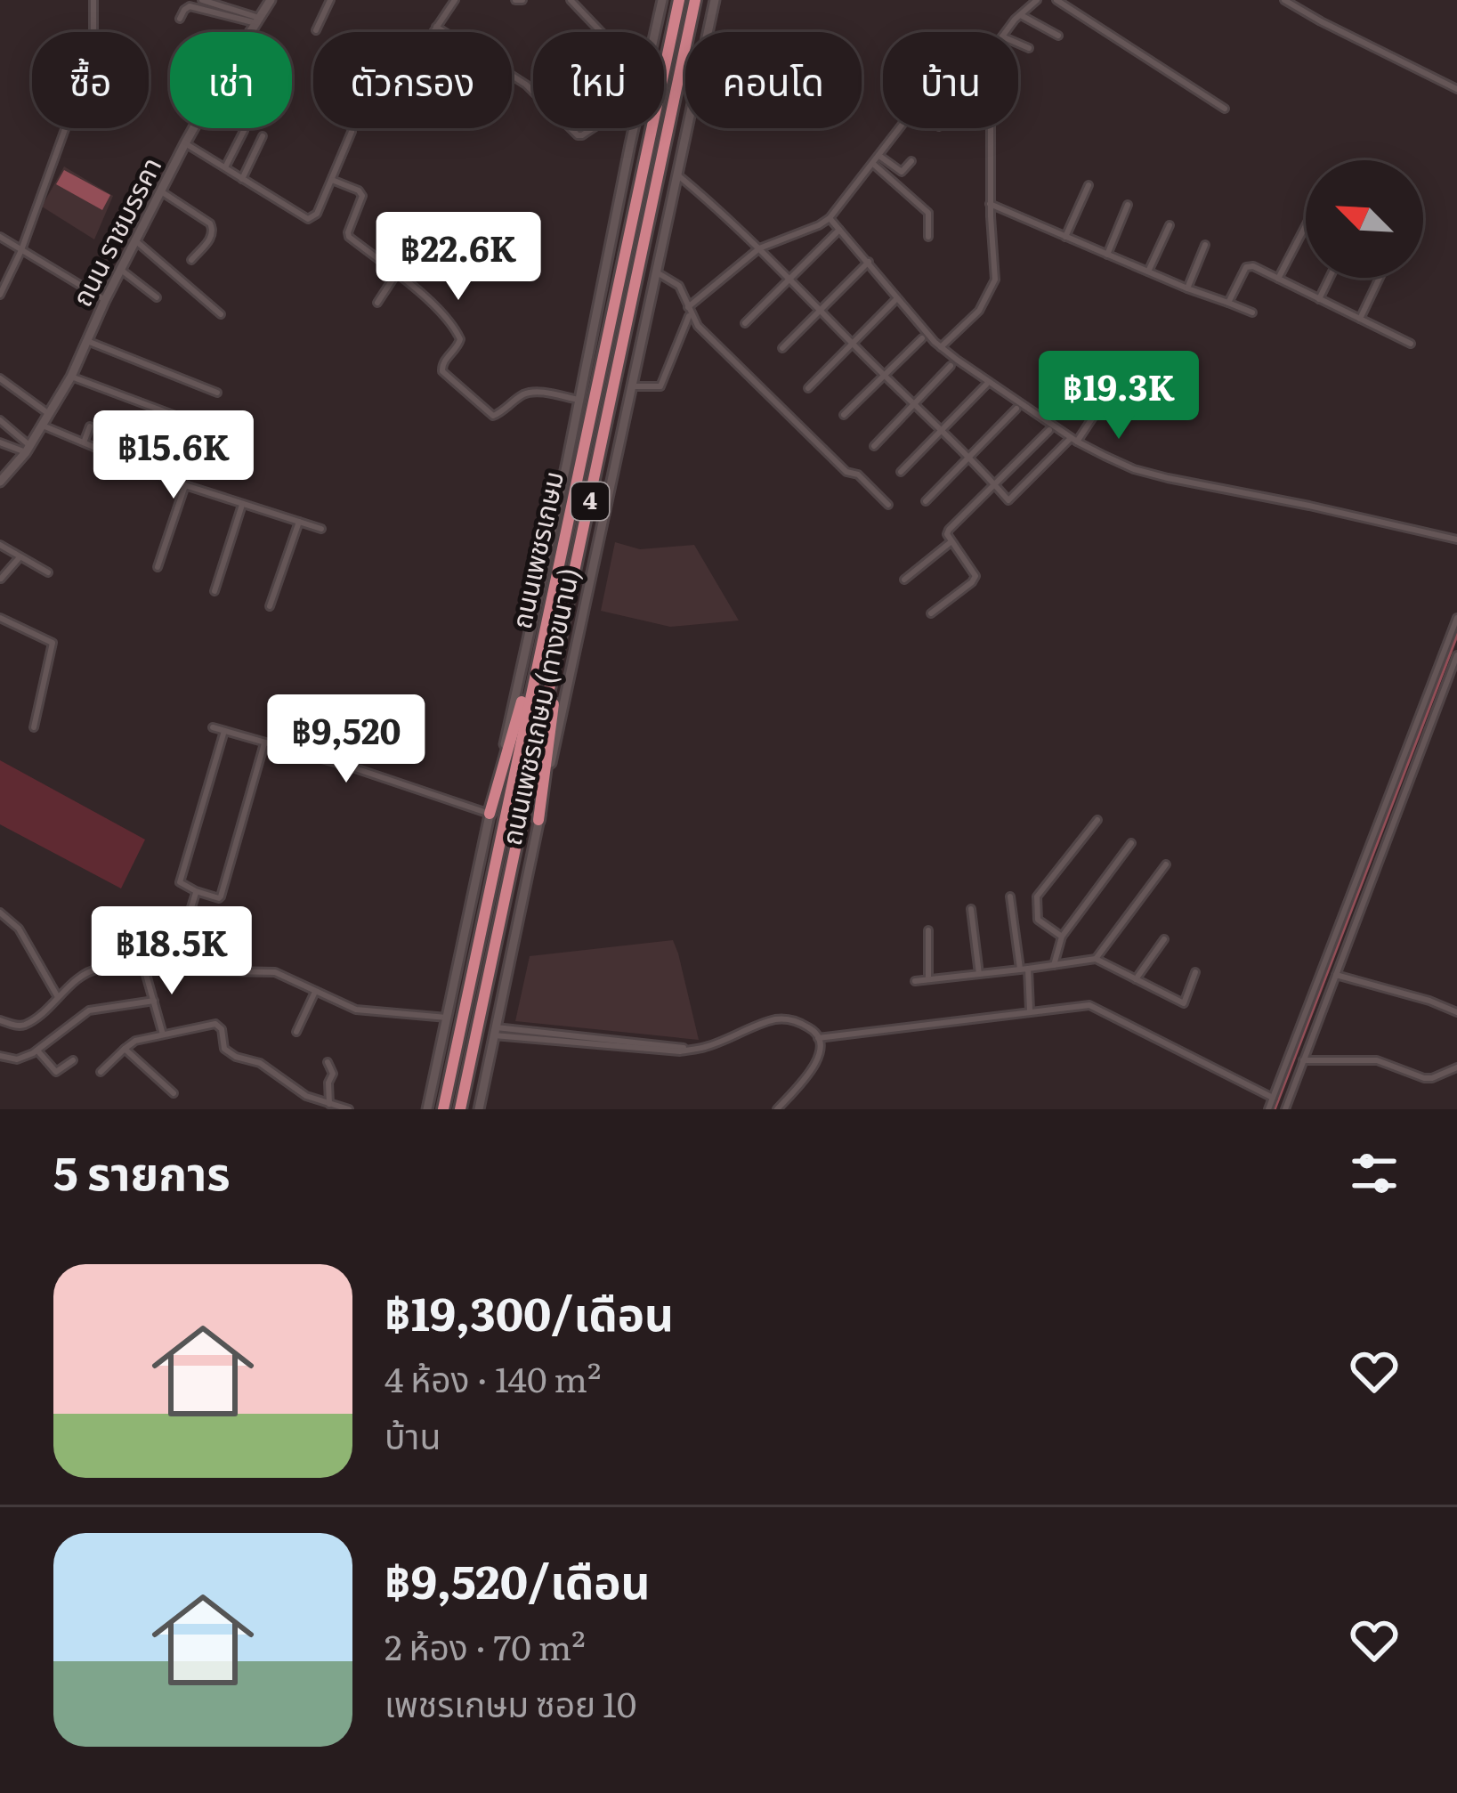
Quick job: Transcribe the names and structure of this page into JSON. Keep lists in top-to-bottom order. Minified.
{"streets":{"highway":["4","ถนนเพชรเกษม"],"main road":["ถนน ราชมรรคา","ถนนเพชรเกษม (ทางขนาน)"]},"north":"top left","page":{"chip":["ซื้อ","เช่า","ตัวกรอง","ใหม่","คอนโด","บ้าน"],"price":["฿22.6K","฿19.3K","฿15.6K","฿9,520","฿18.5K"],"heading":"5 รายการ","list":[{"name":"฿19,300/เดือน","note":"4 ห้อง · 140 m² · บ้าน"},{"name":"฿9,520/เดือน","note":"2 ห้อง · 70 m² · เพชรเกษม ซอย 10"}]}}
